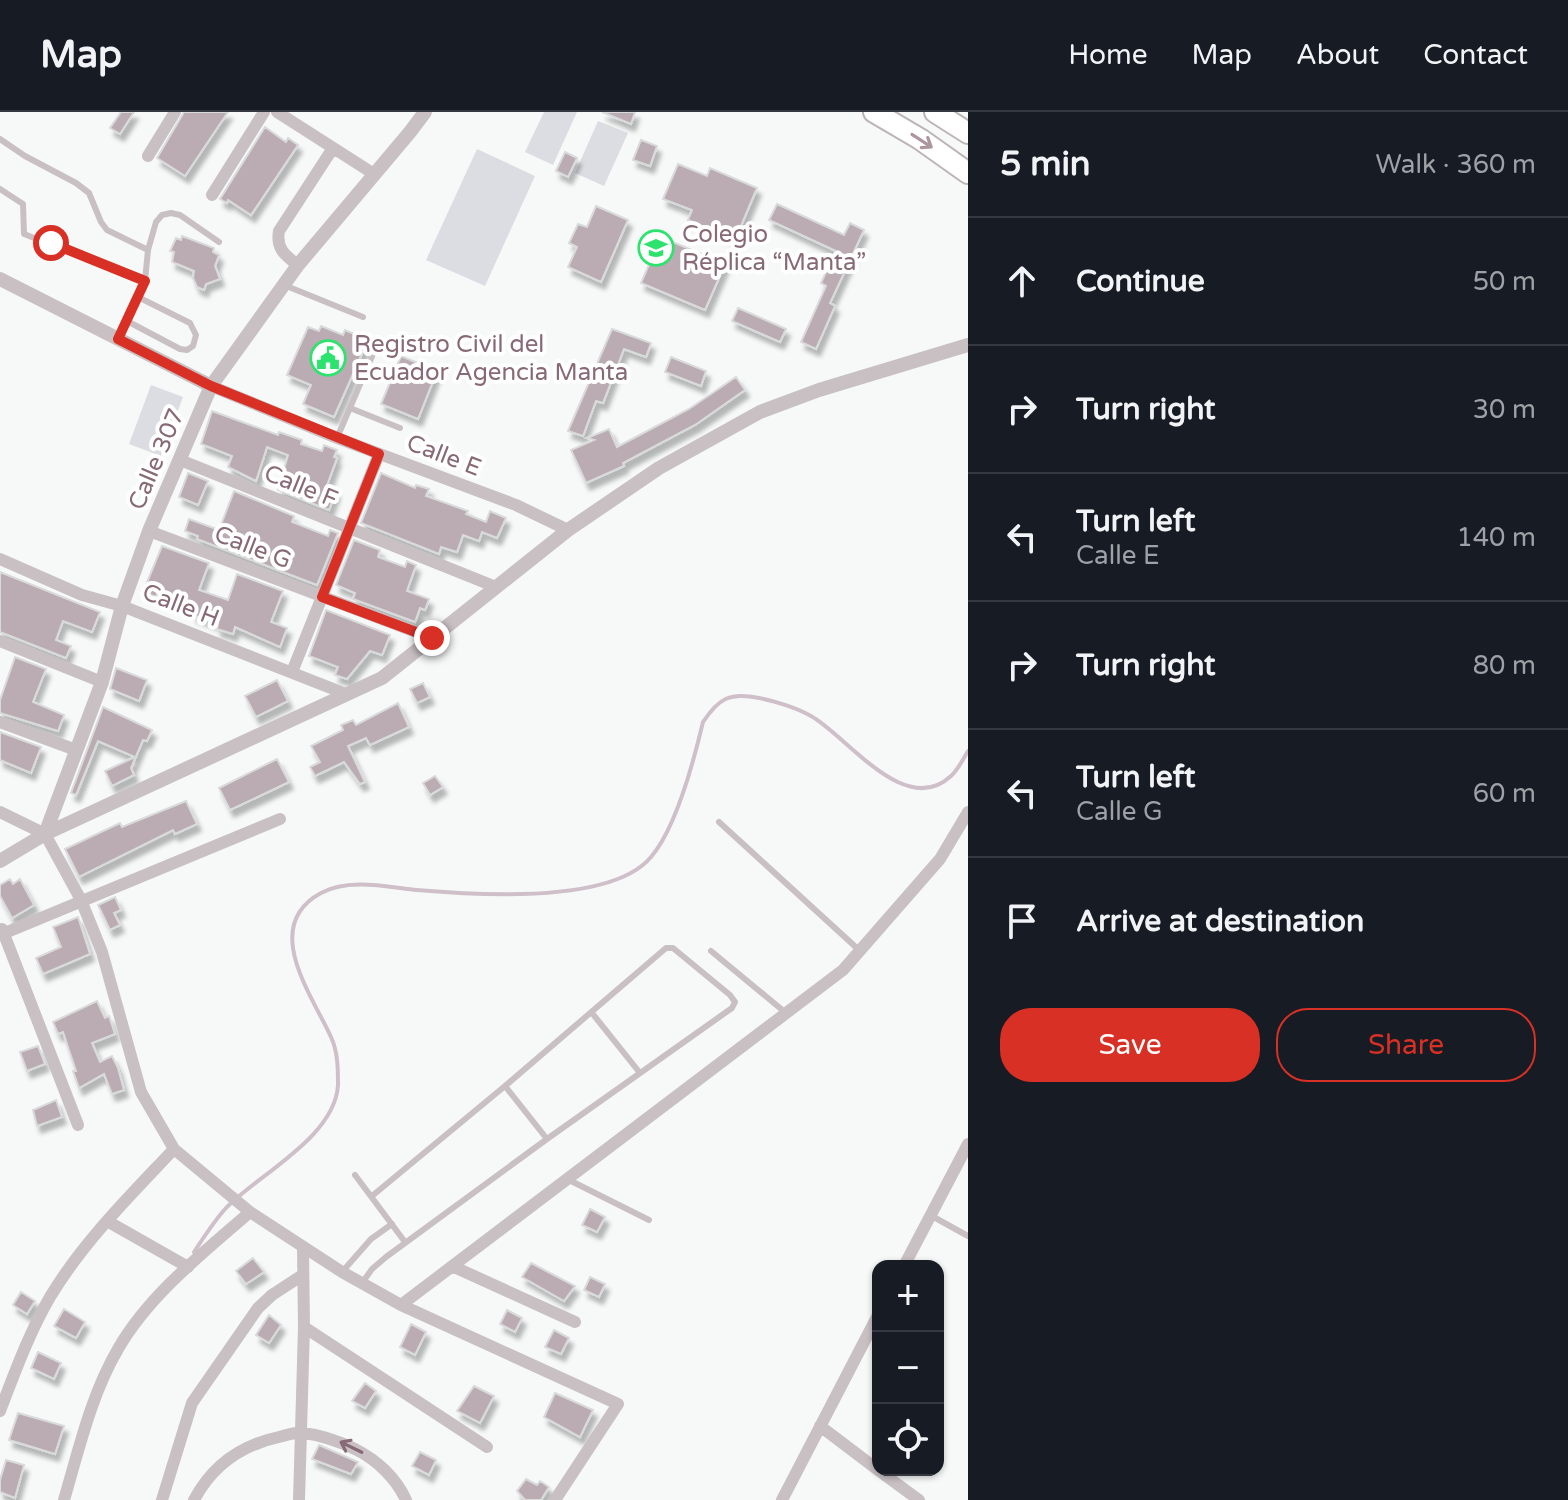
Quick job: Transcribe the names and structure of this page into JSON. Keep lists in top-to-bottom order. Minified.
{"streets":{"street":["Calle E","Calle 307","Calle F","Calle G","Calle H"]},"crossings":[["Calle E","Calle 307"],["Calle 307","Calle F"],["Calle 307","Calle G"],["Calle 307","Calle H"]],"places":{"school or university":["Colegio Réplica “Manta”"],"public building":["Registro Civil del Ecuador Agencia Manta"]},"page":{"header":"Map","nav":["Home","Map","About","Contact"],"heading":["5 min","Walk · 360 m"],"list":[["Continue","50 m"],["Turn right","30 m"],["Turn left","Calle E","140 m"],["Turn right","80 m"],["Turn left","Calle G","60 m"],"Arrive at destination"],"buttons":["Save","Share"],"map_buttons":["+","−"]}}
